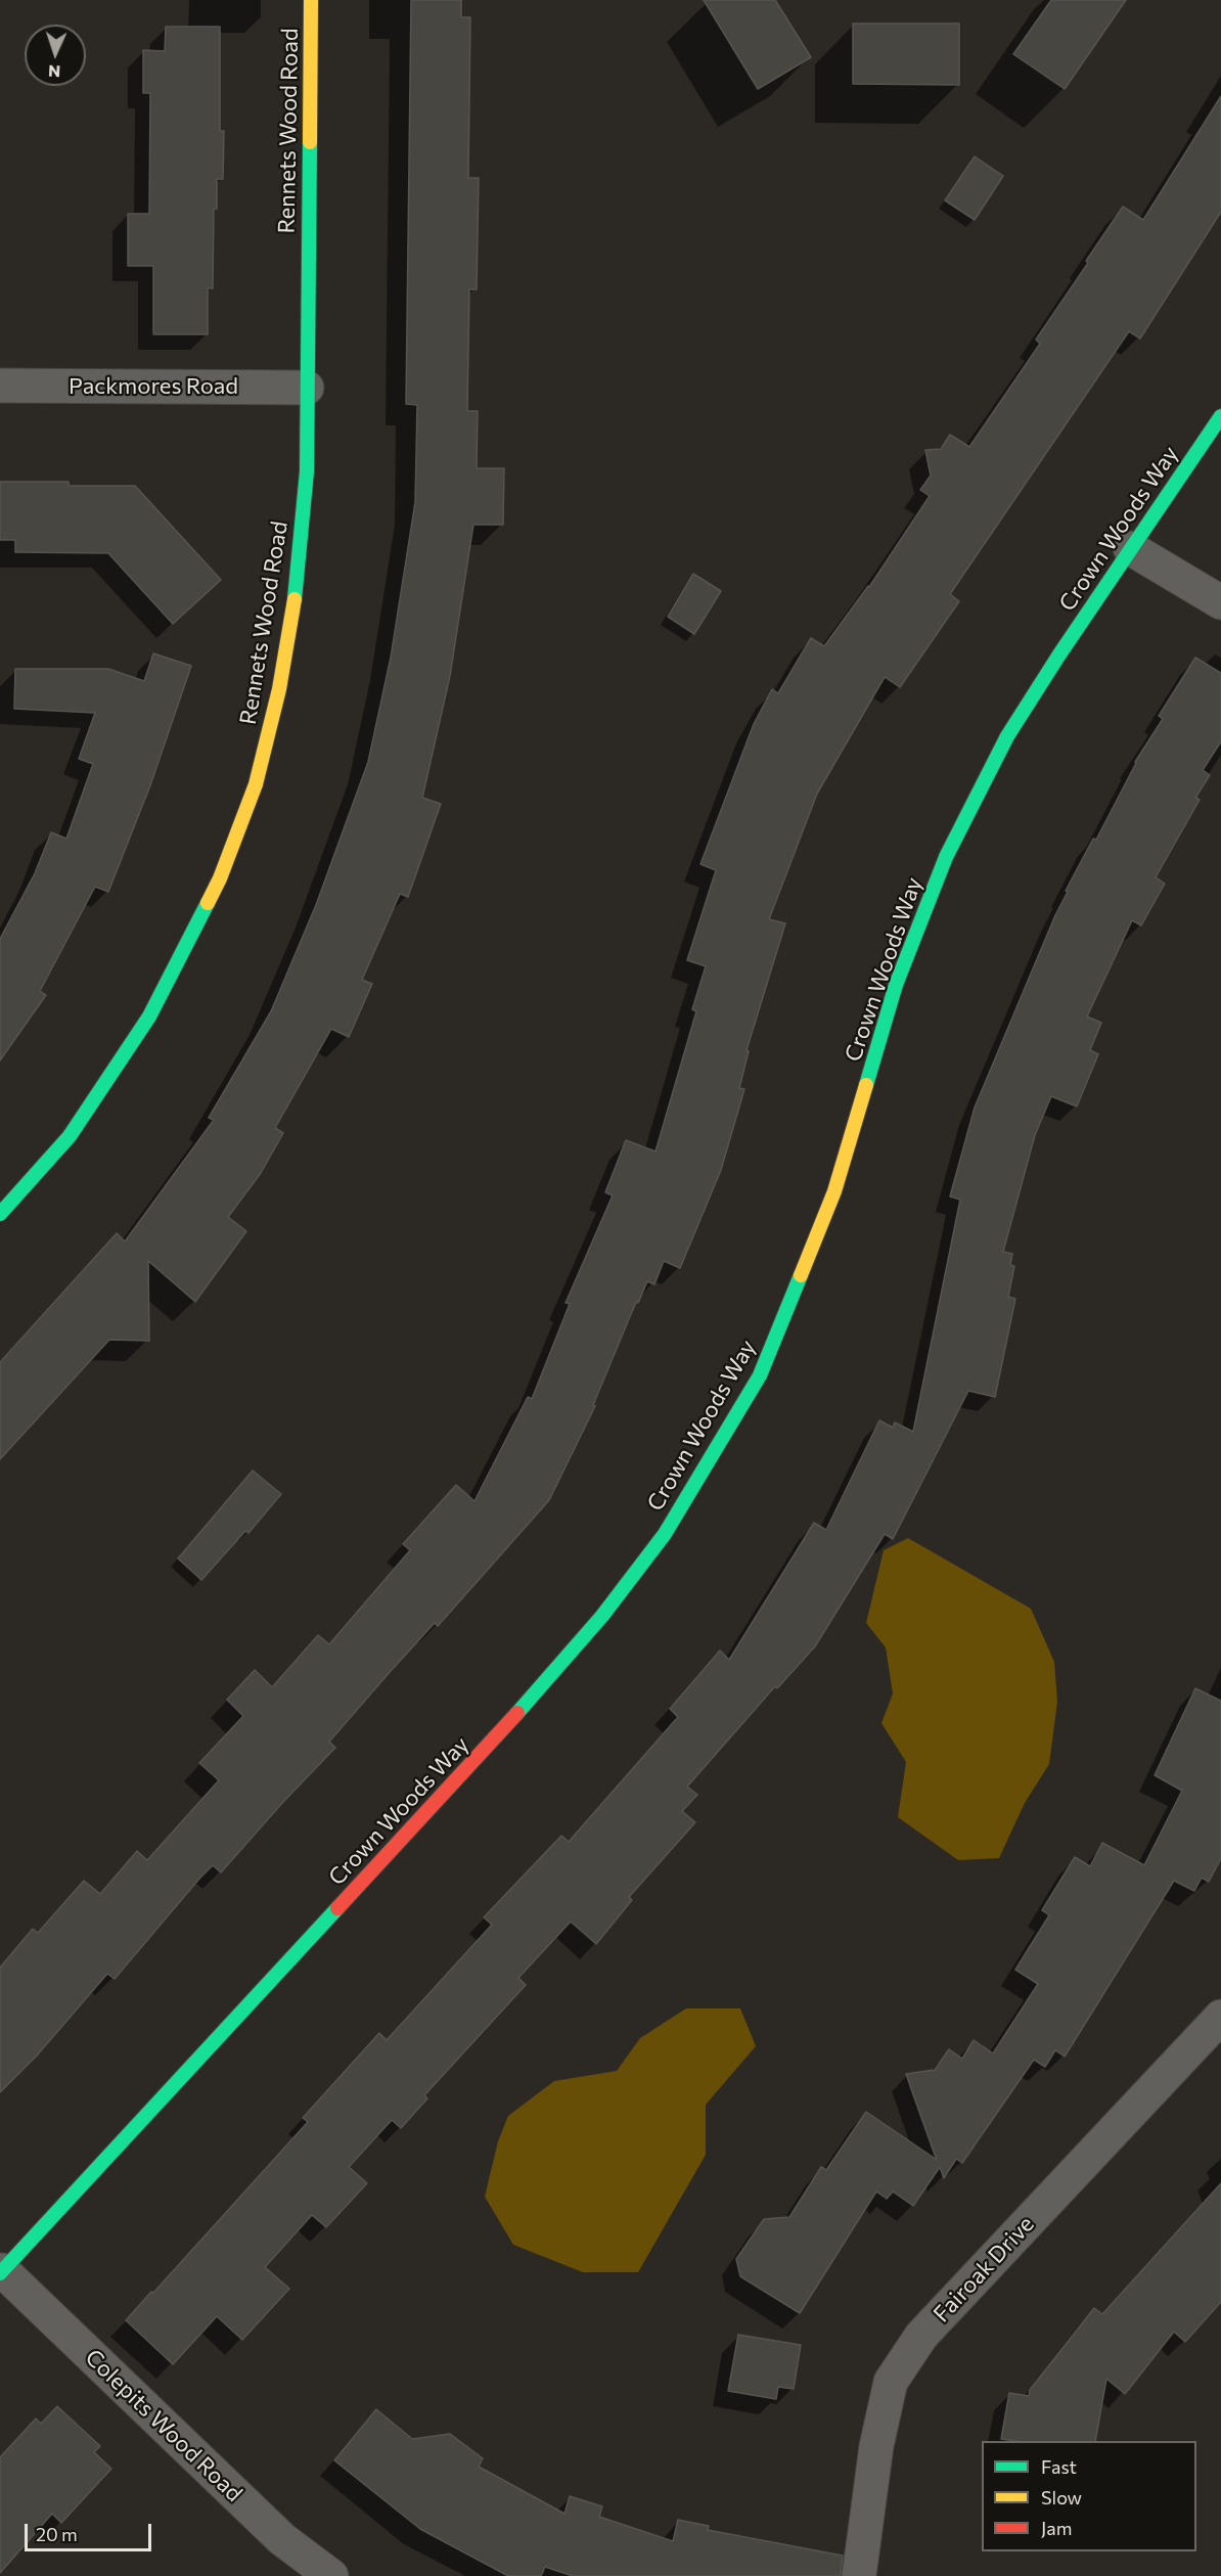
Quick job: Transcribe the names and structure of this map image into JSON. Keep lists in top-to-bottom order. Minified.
{"streets":{"street":["Rennets Wood Road","Packmores Road","Crown Woods Way","Fairoak Drive","Colepits Wood Road"]},"crossings":[["Rennets Wood Road","Packmores Road"],["Crown Woods Way","Colepits Wood Road"]],"legend":["Fast","Slow","Jam"],"scale_bar":"20 m","north":"bottom"}
